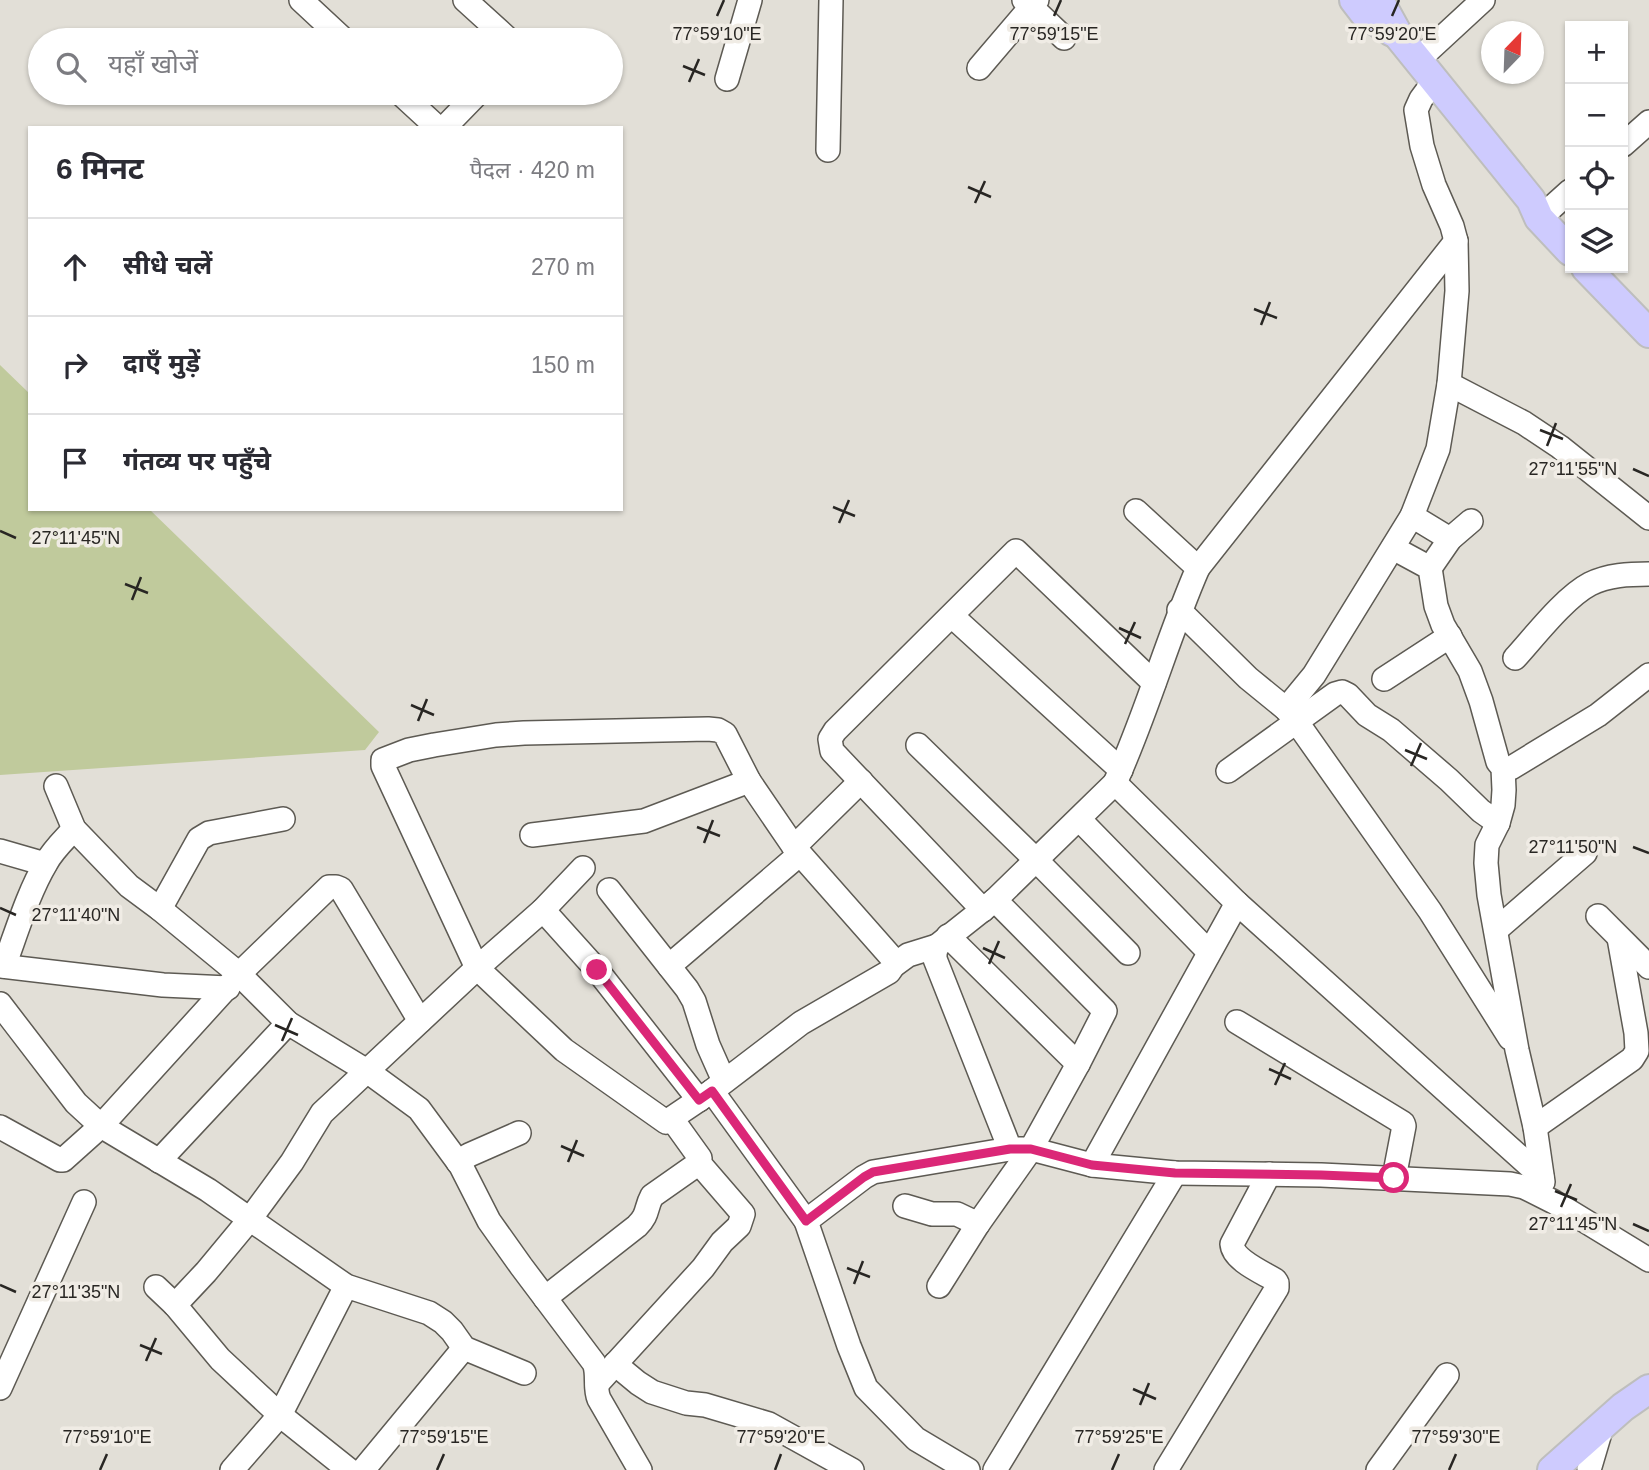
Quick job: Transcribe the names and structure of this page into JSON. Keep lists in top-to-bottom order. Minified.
{"north":"top right","page":{"map_buttons":["+","−"],"search":"यहाँ खोजें","heading":["6 मिनट","पैदल · 420 m"],"list":[["सीधे चलें","270 m"],["दाएँ मुड़ें","150 m"],"गंतव्य पर पहुँचे"]},"coordinates":["77°59'10\"E","77°59'15\"E","77°59'20\"E","27°11'55\"N","27°11'45\"N","27°11'50\"N","27°11'40\"N","27°11'35\"N","77°59'25\"E","77°59'30\"E"]}
